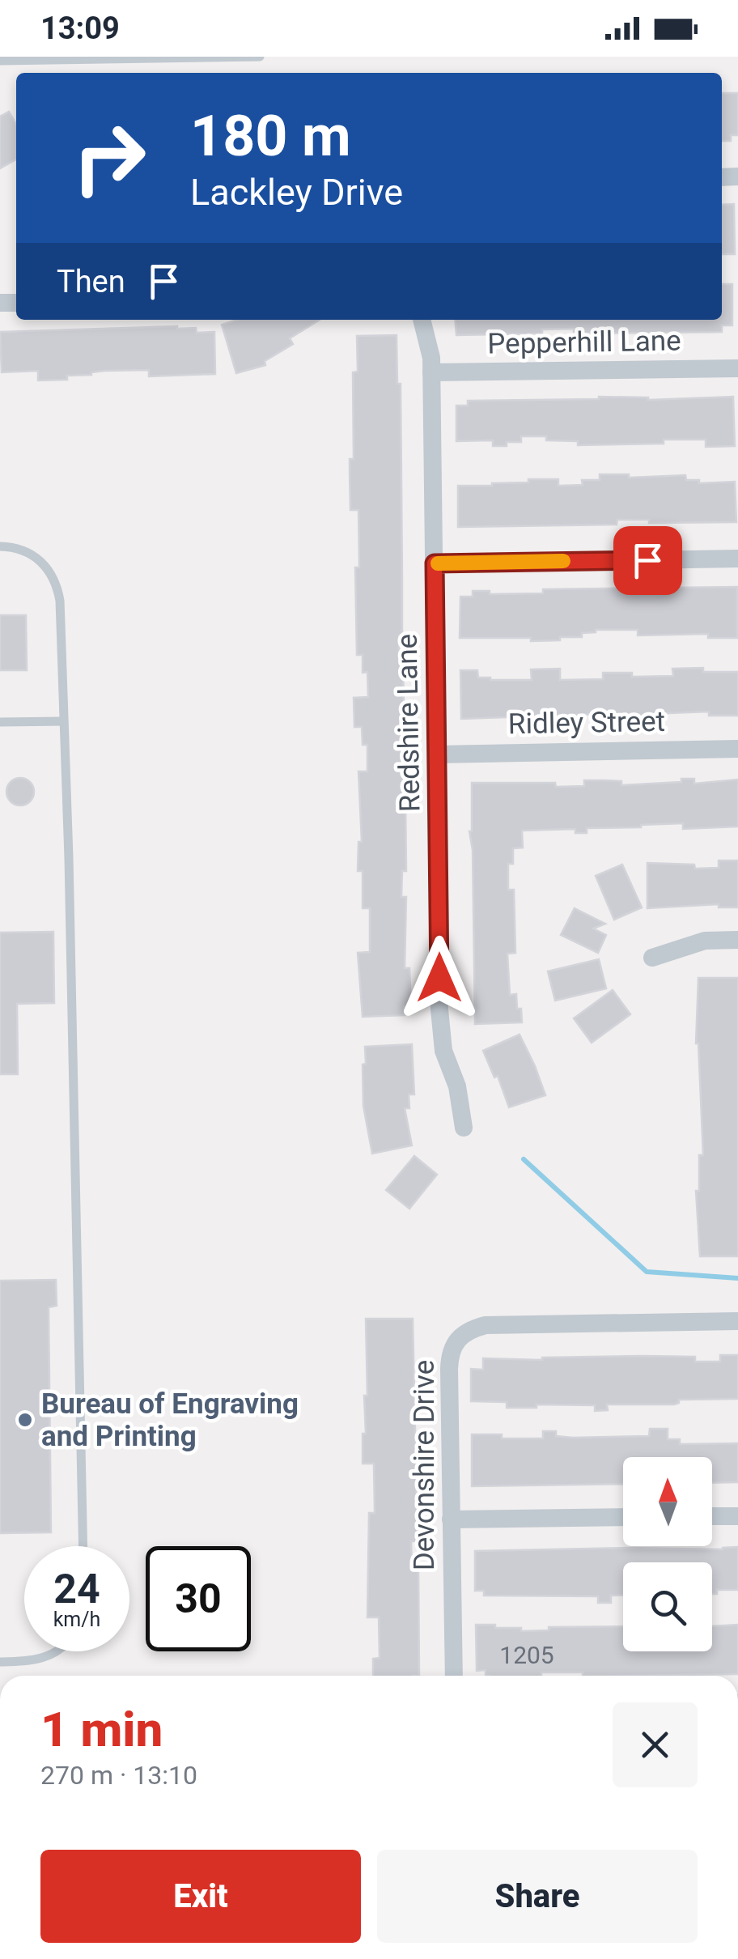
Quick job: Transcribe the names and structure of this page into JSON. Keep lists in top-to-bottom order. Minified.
{"streets":{"street":["Pepperhill Lane","Redshire Lane","Ridley Street","Devonshire Drive"]},"crossings":[["Pepperhill Lane","Redshire Lane"],["Redshire Lane","Ridley Street"]],"places":["Bureau of Engraving and Printing"],"house_numbers":["1205"],"north":"top","page":{"status":"13:09","turn":["180 m","Lackley Drive"],"then":"Then","speed":"24 km/h","limit":"30","heading":["1 min","270 m · 13:10"],"buttons":["Exit","Share"]}}
